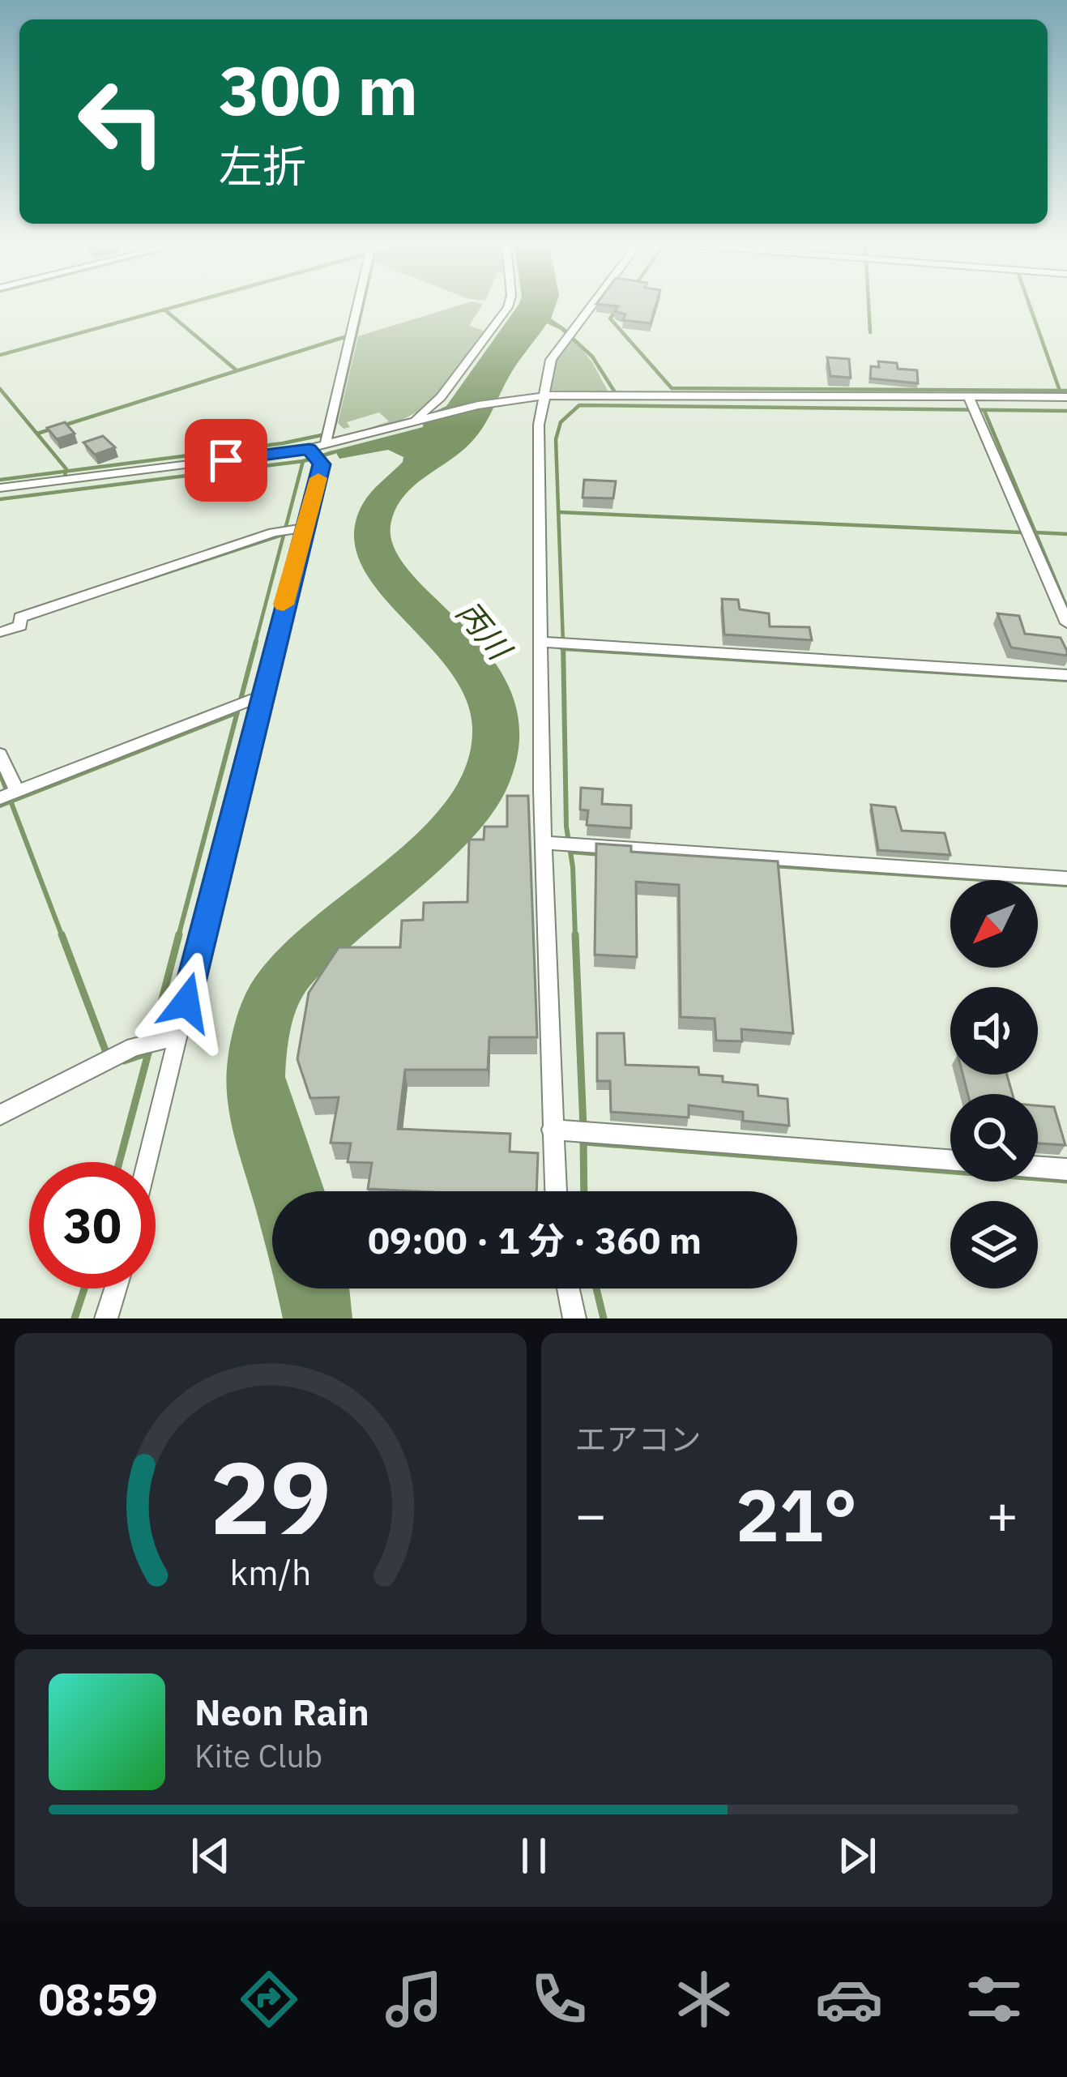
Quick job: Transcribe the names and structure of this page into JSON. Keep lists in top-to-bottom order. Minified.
{"water":["丙川"],"north":"bottom left","page":{"turn":["300 m","左折"],"limit":"30","trip":"09:00 · 1 分 · 360 m","tile":"エアコン","heat":["−","21°","+"],"song":["Neon Rain","Kite Club"],"tabs":"08:59","gauge":["29","km/h"]}}
